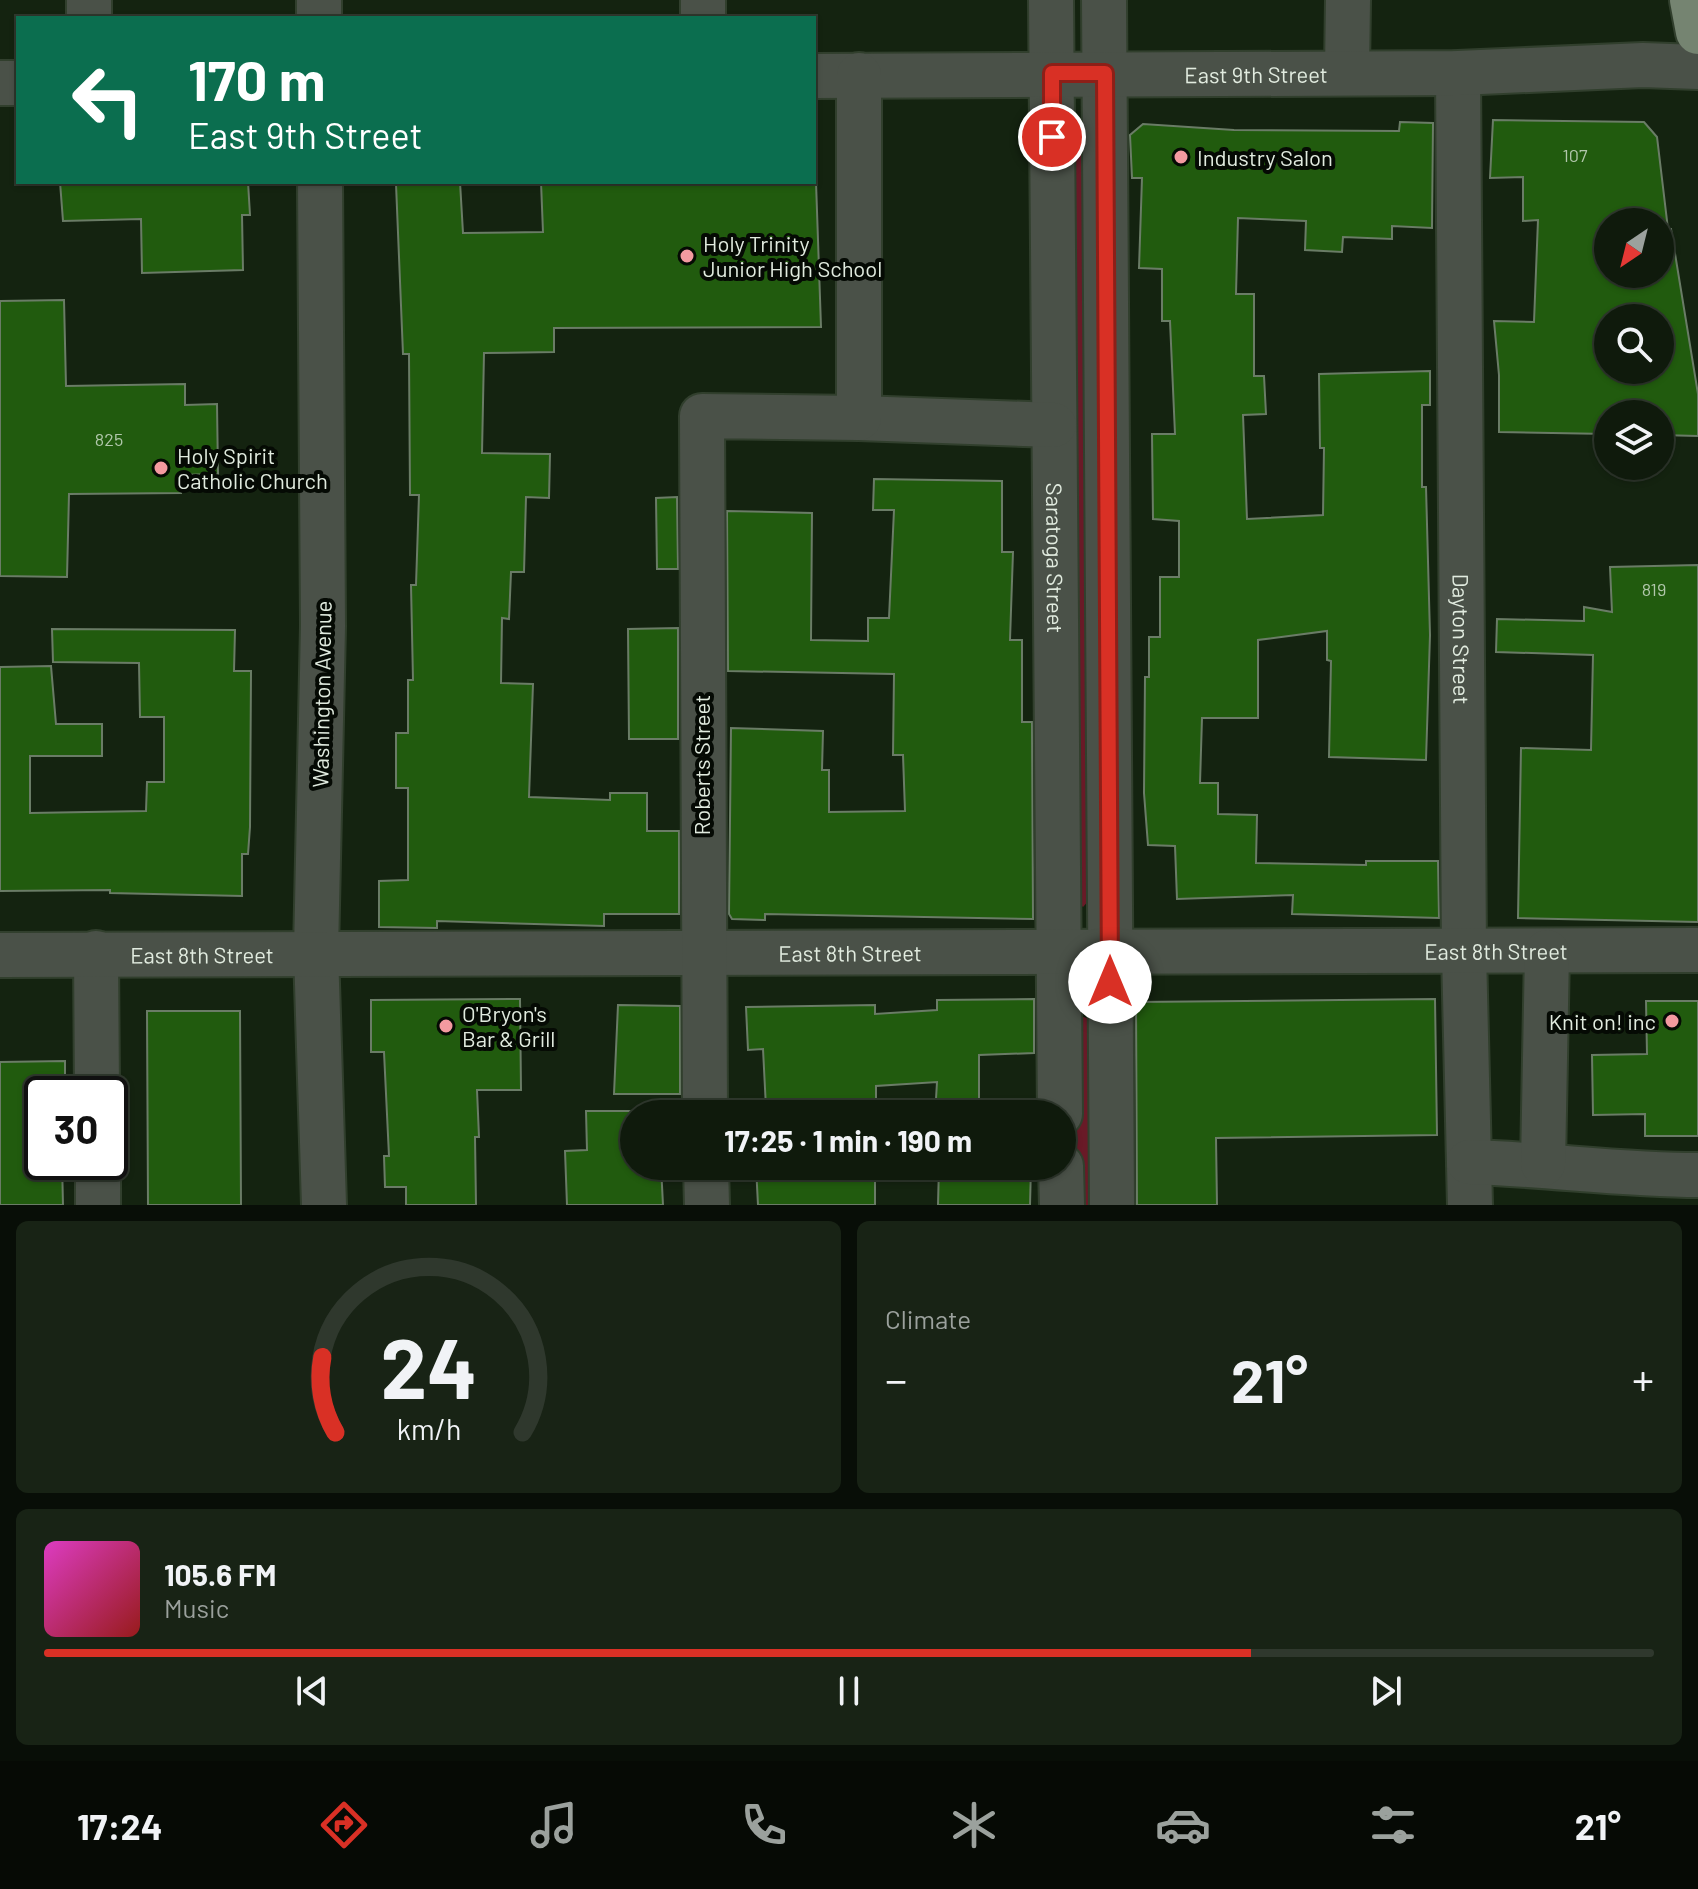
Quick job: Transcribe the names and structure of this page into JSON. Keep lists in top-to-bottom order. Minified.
{"streets":{"street":["East 9th Street","Saratoga Street","Dayton Street","Washington Avenue","Roberts Street","East 8th Street"]},"crossings":[["East 9th Street","Saratoga Street"],["East 9th Street","Dayton Street"],["Saratoga Street","East 8th Street"],["Dayton Street","East 8th Street"],["Washington Avenue","East 8th Street"],["Roberts Street","East 8th Street"]],"places":["Industry Salon","Holy Trinity Junior High School","Holy Spirit Catholic Church","Knit on! inc","O'Bryon's Bar & Grill"],"house_numbers":["107","825","819"],"north":"bottom left","page":{"turn":["170 m","East 9th Street"],"limit":"30","trip":"17:25 · 1 min · 190 m","tile":"Climate","heat":["−","21°","+"],"song":["105.6 FM","Music"],"tabs":["17:24","21°"],"gauge":["24","km/h"]}}
